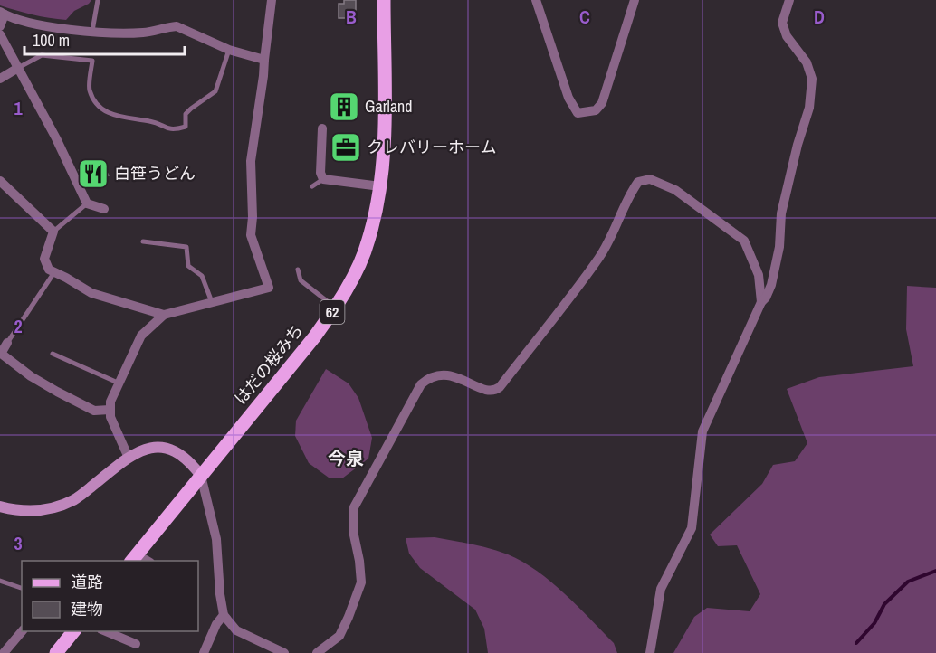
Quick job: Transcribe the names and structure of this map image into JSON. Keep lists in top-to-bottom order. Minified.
{"streets":{"main road":["62","はだの桜みち"]},"districts":["今泉"],"places":{"building":["Garland"],"office":["クレバリーホーム"],"restaurant":["白笹うどん"]},"legend":["道路","建物"],"scale_bar":"100 m","grid":{"columns":["B","C","D"],"rows":["1","2","3"]}}
